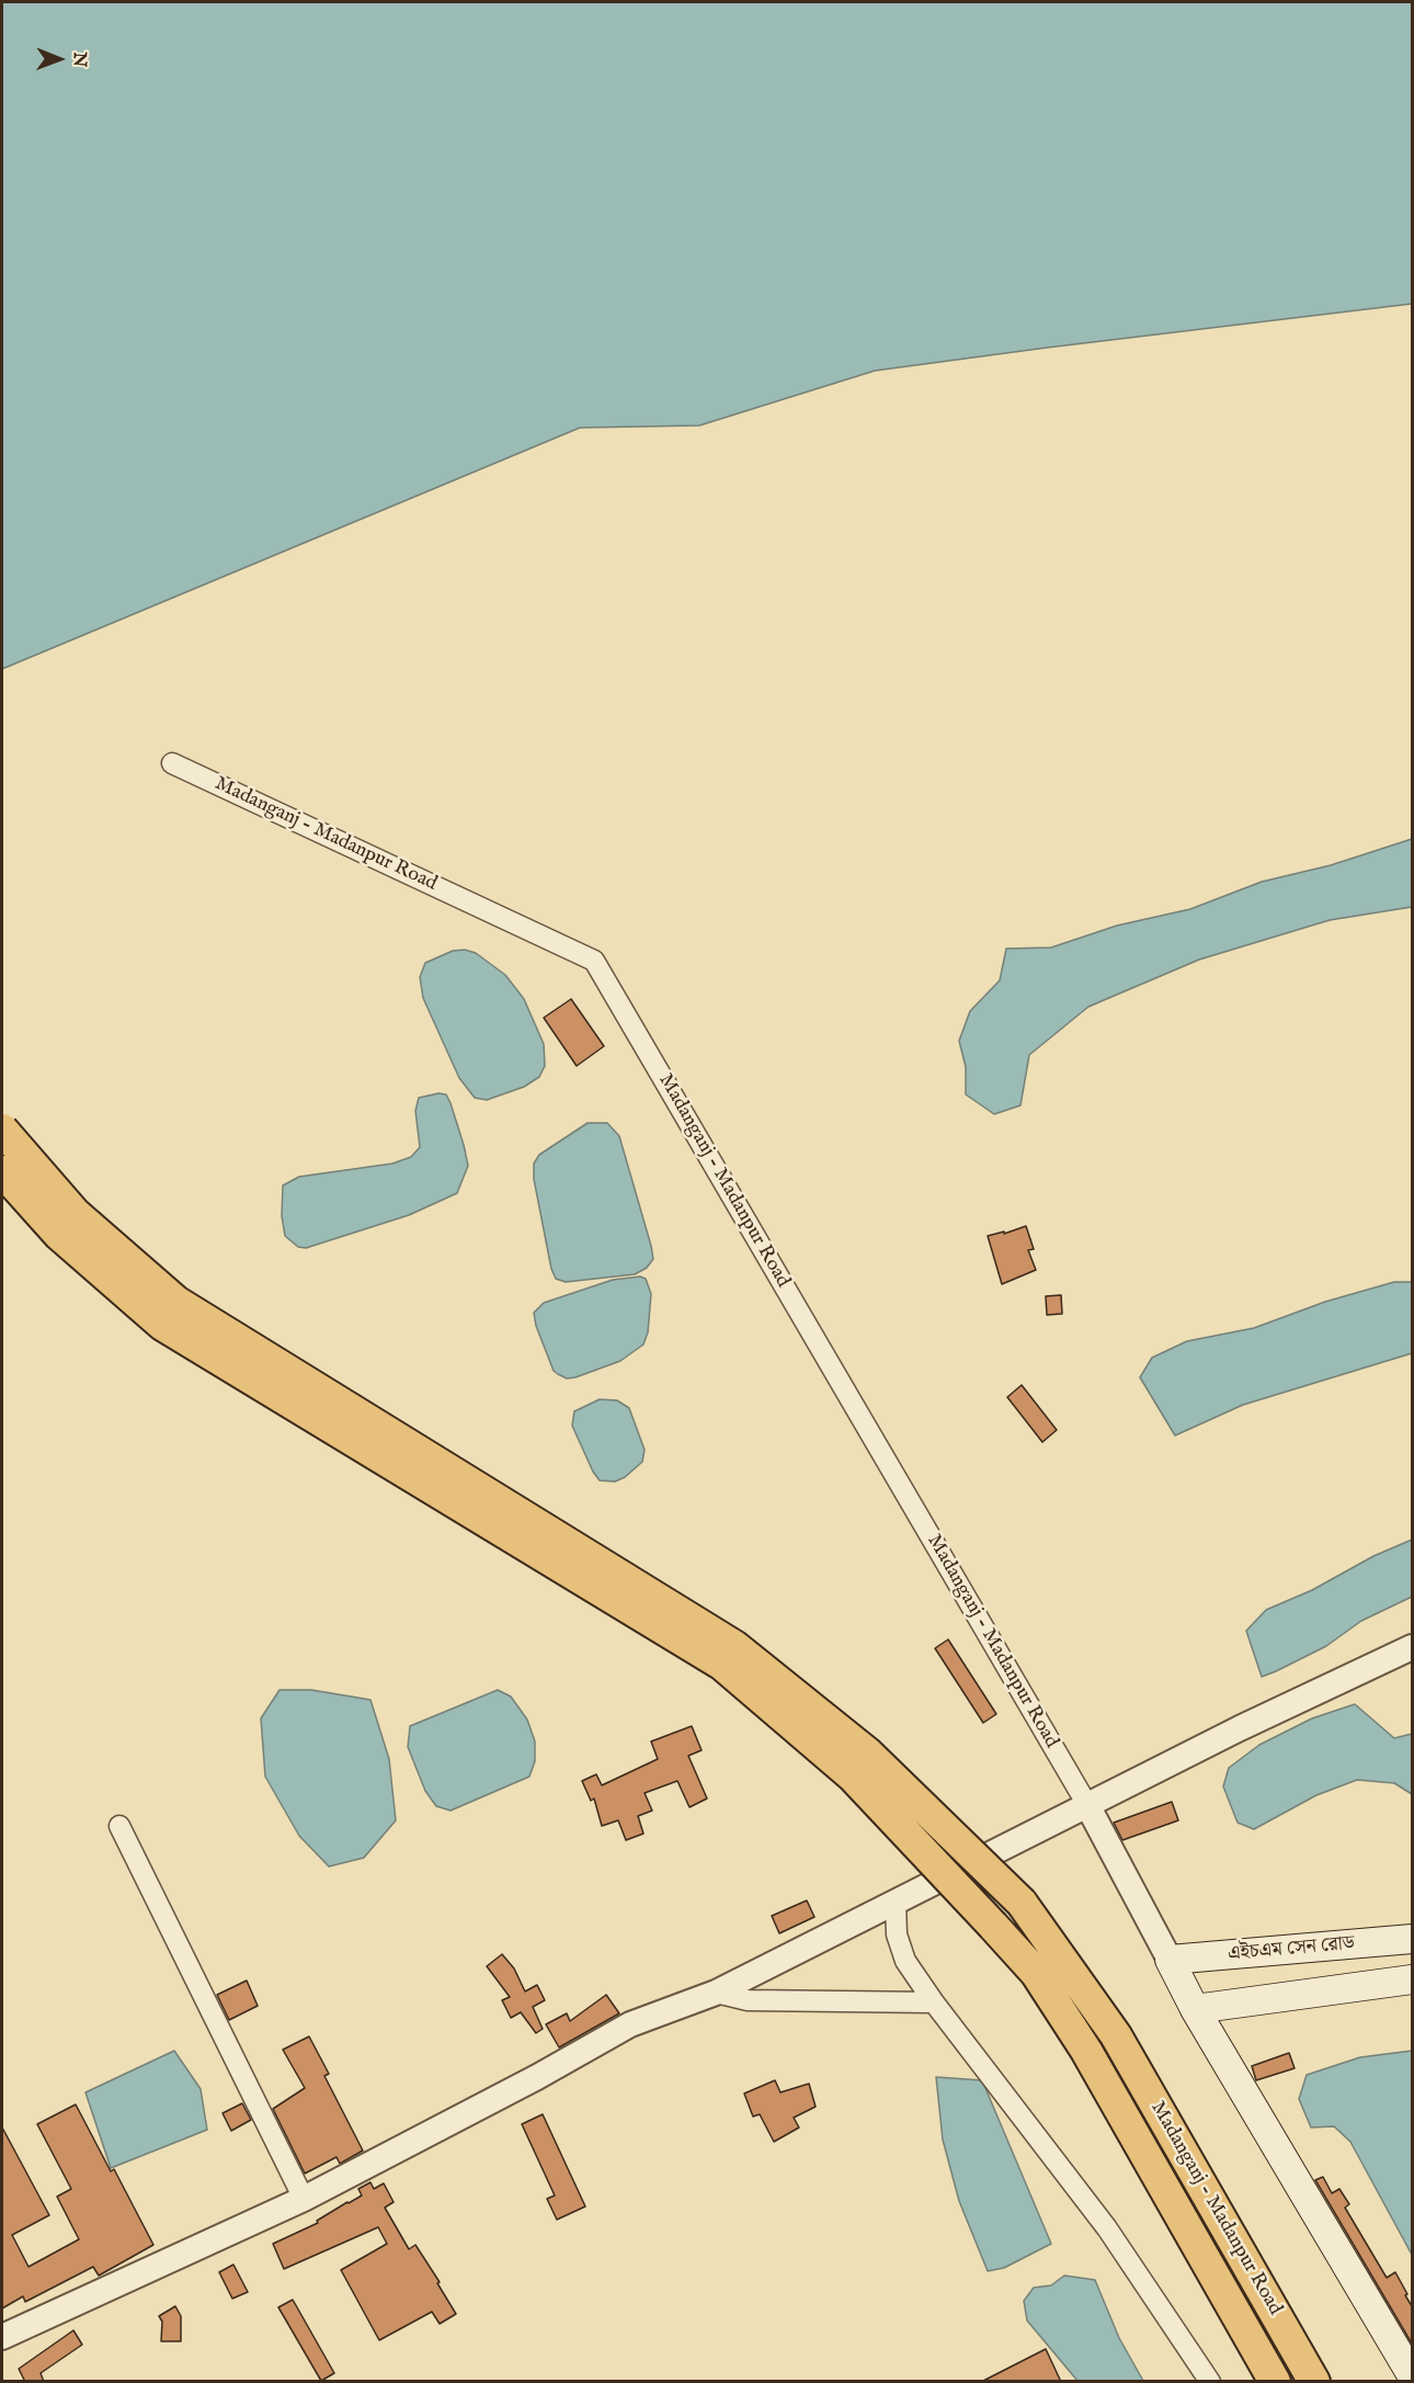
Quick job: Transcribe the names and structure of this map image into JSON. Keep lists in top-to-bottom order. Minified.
{"streets":{"main road":["Madanganj - Madanpur Road","এইচএম সেন রোড"]},"north":"right"}
